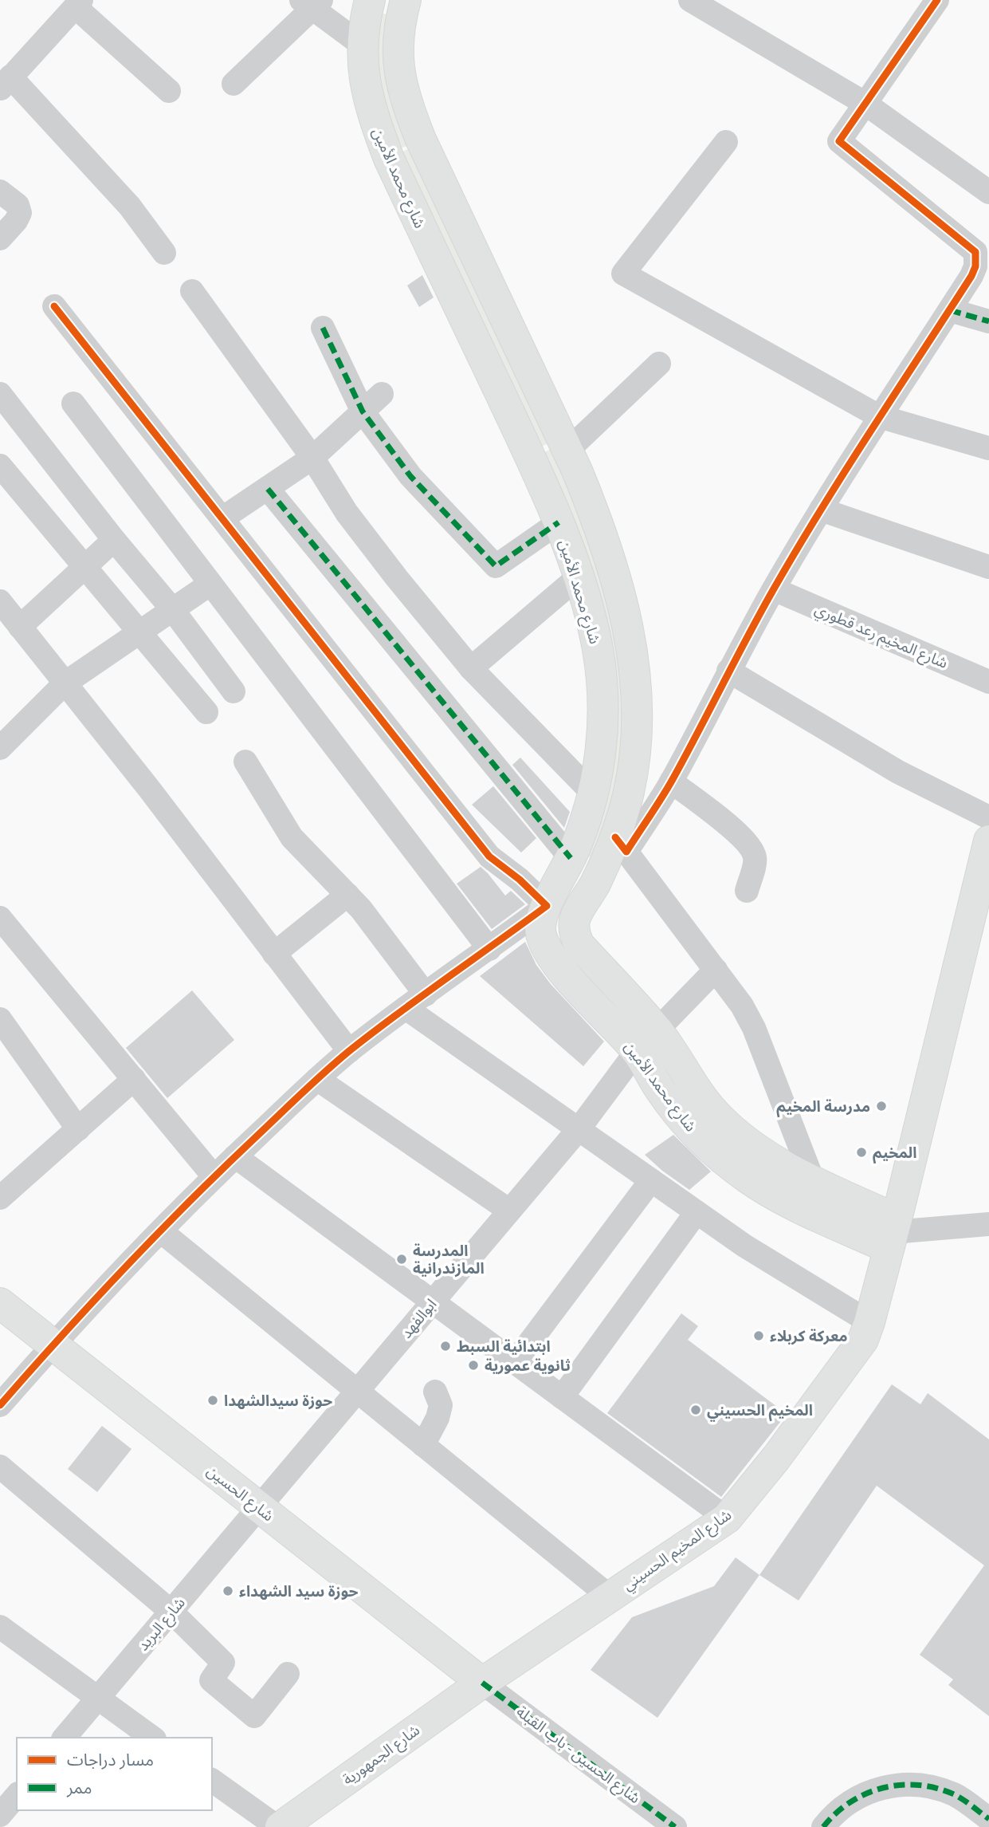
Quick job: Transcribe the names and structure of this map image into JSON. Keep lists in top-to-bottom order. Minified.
{"streets":{"main road":["شارع محمد الأمين","شارع الحسين","شارع المخيم الحسيني","شارع الجمهورية"],"street":["شارع المخيم رعد قطوري","ابوالفهد","شارع البريد","شارع الحسين - باب القبلة"]},"crossings":[["شارع محمد الأمين","ابوالفهد"],["شارع محمد الأمين","شارع المخيم الحسيني"],["ابوالفهد","شارع الحسين"],["ابوالفهد","شارع البريد"],["شارع الحسين","شارع المخيم الحسيني"],["شارع الحسين","شارع البريد"],["شارع الحسين","شارع الجمهورية"],["شارع الحسين","شارع الحسين - باب القبلة"],["شارع المخيم الحسيني","شارع الجمهورية"],["شارع المخيم الحسيني","شارع الحسين - باب القبلة"],["شارع الجمهورية","شارع الحسين - باب القبلة"]],"places":["مدرسة المخيم","المخيم","المدرسة المازندرانية","معركة كربلاء","ابتدائية السبط","ثانوية عمورية","حوزة سيدالشهدا","المخيم الحسيني","حوزة سيد الشهداء"],"legend":["مسار دراجات","ممر"]}
